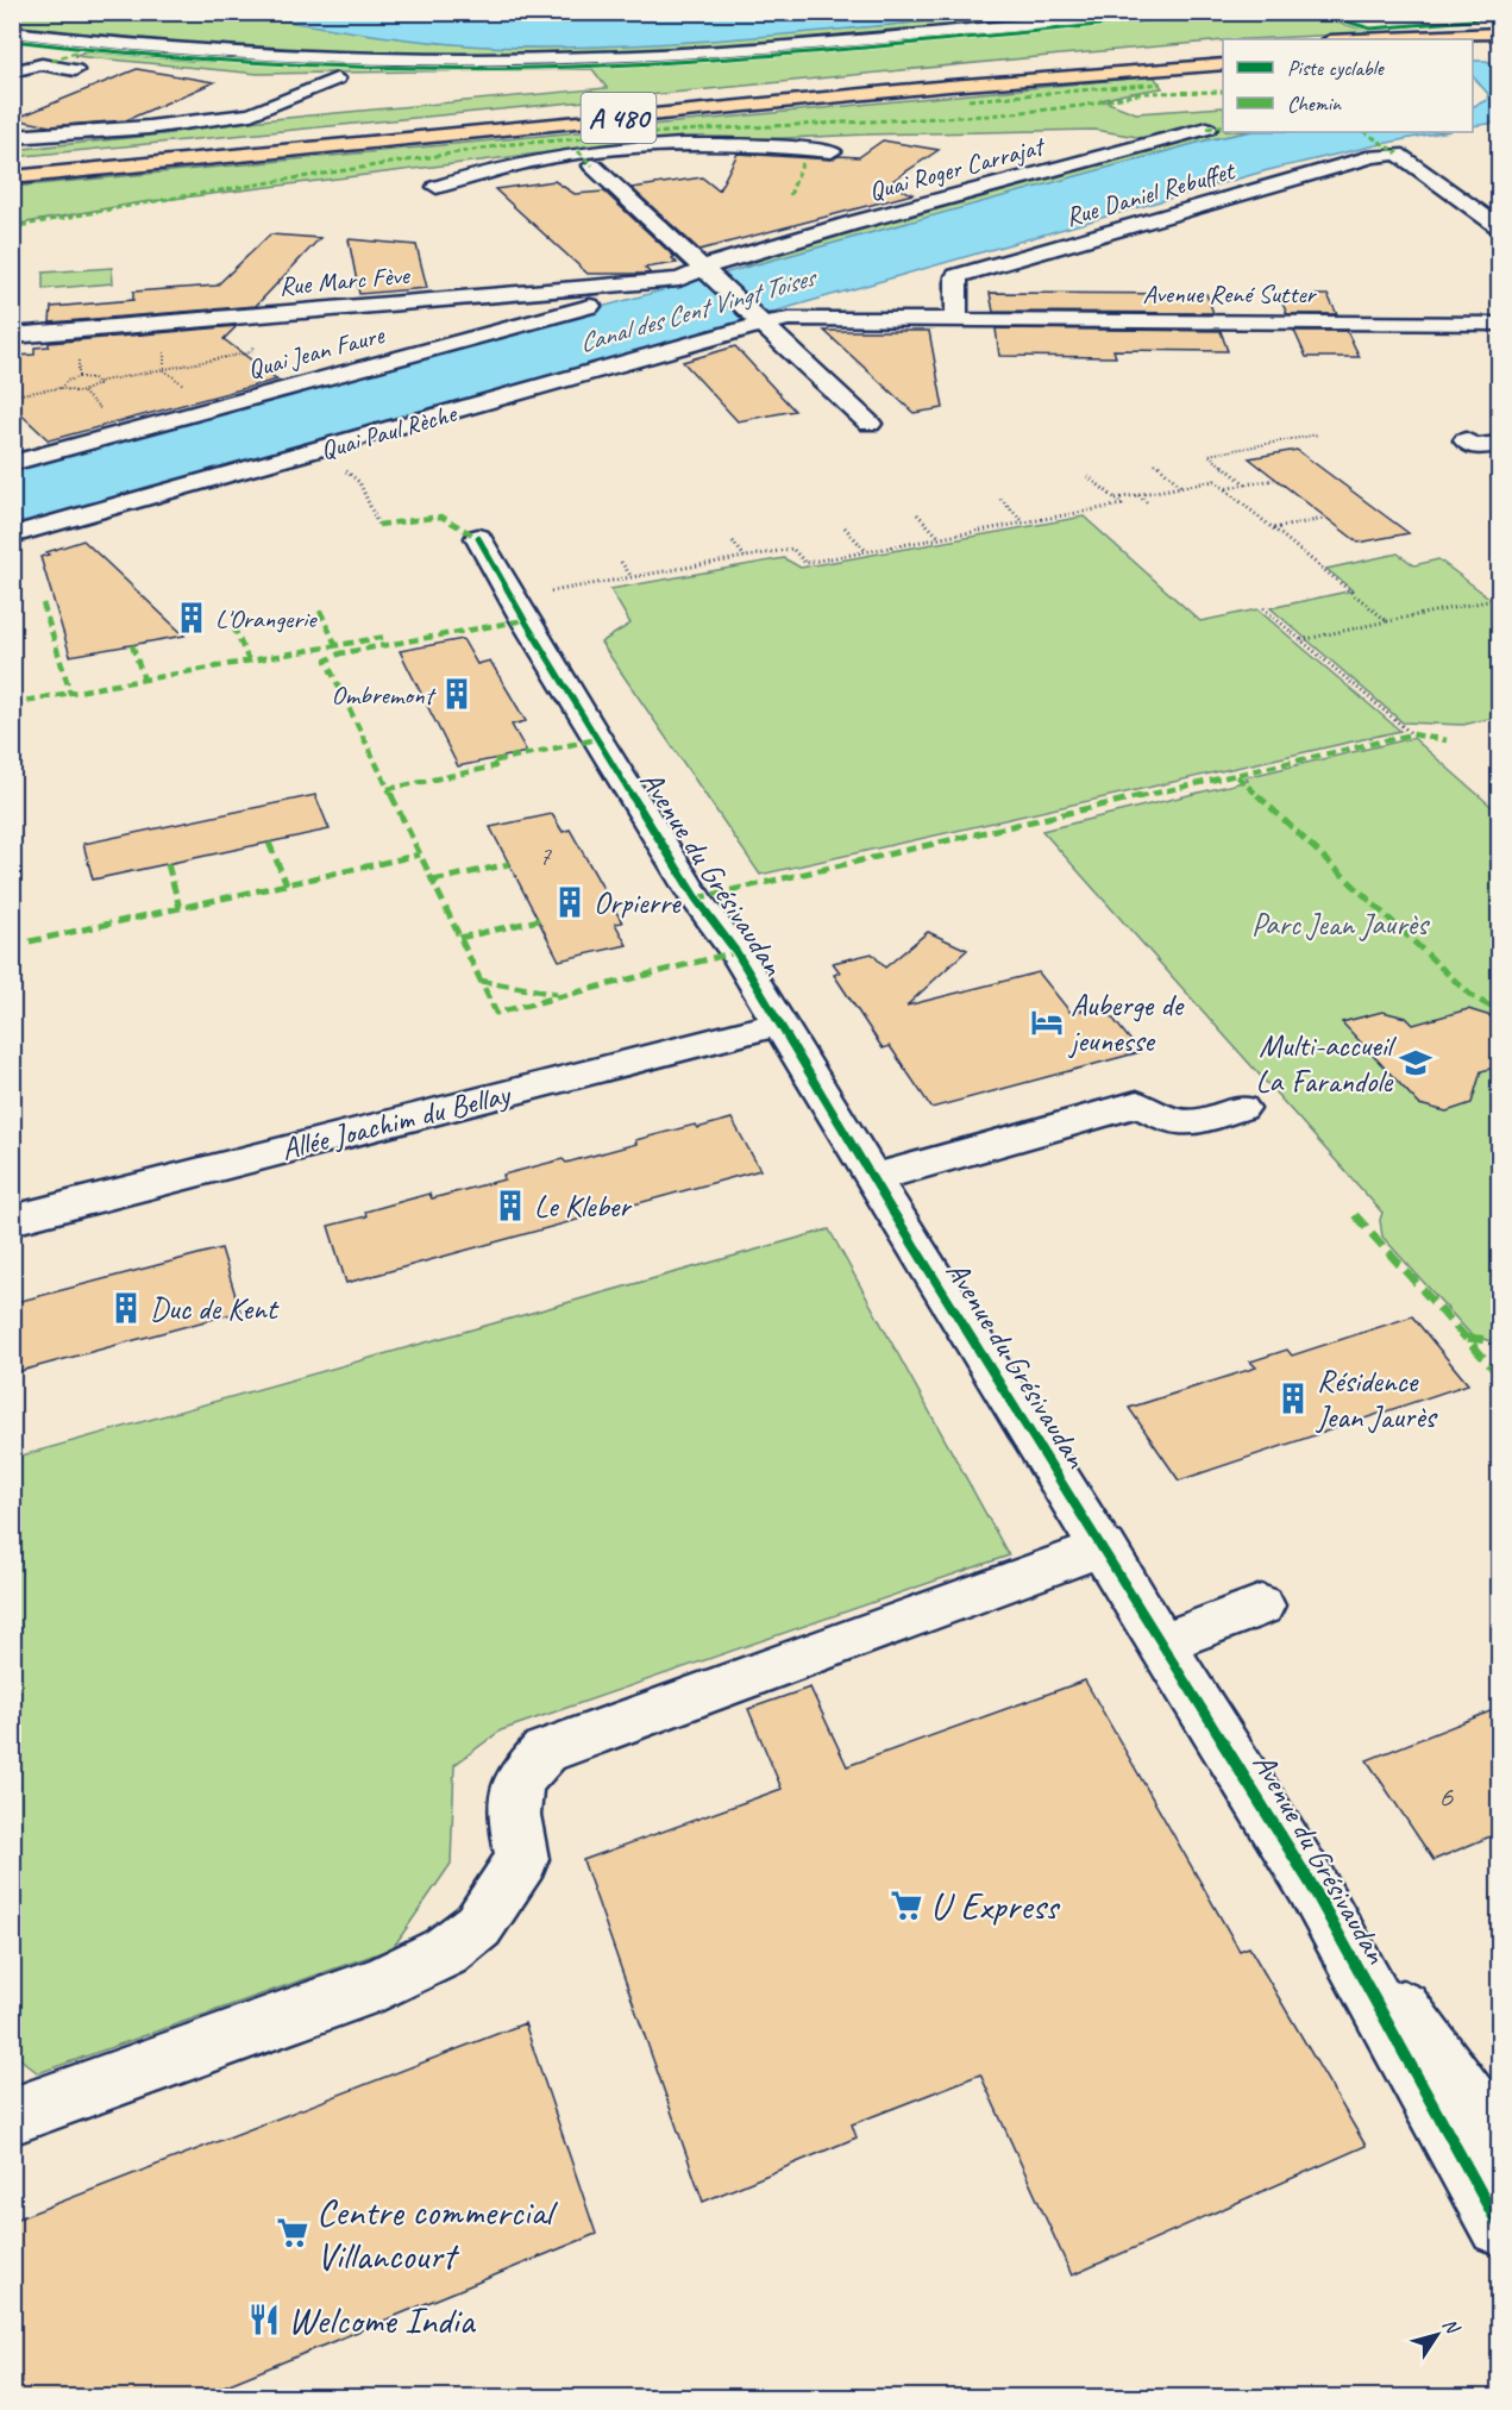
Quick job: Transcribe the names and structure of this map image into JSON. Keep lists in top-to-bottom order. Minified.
{"streets":{"highway":["A 480"],"street":["Quai Roger Carrajat","Rue Daniel Rebuffet","Rue Marc Fève","Avenue René Sutter","Quai Jean Faure","Quai Paul Rèche","Avenue du Grésivaudan","Allée Joachim du Bellay"]},"crossings":[["Quai Roger Carrajat","Rue Marc Fève"],["Rue Daniel Rebuffet","Avenue René Sutter"],["Rue Marc Fève","Quai Jean Faure"],["Avenue René Sutter","Quai Paul Rèche"],["Avenue du Grésivaudan","Allée Joachim du Bellay"]],"water":["Canal des Cent Vingt Toises"],"parks":["Parc Jean Jaurès"],"places":{"building":["L'Orangerie","Ombremont","Orpierre","Le Kleber","Duc de Kent","Résidence Jean Jaurès"],"hotel":["Auberge de jeunesse"],"school or university":["Multi-accueil La Farandole"],"supermarket":["U Express","Centre commercial Villancourt"],"restaurant":["Welcome India"]},"house_numbers":["7","6"],"legend":["Piste cyclable","Chemin"],"north":"top right"}
